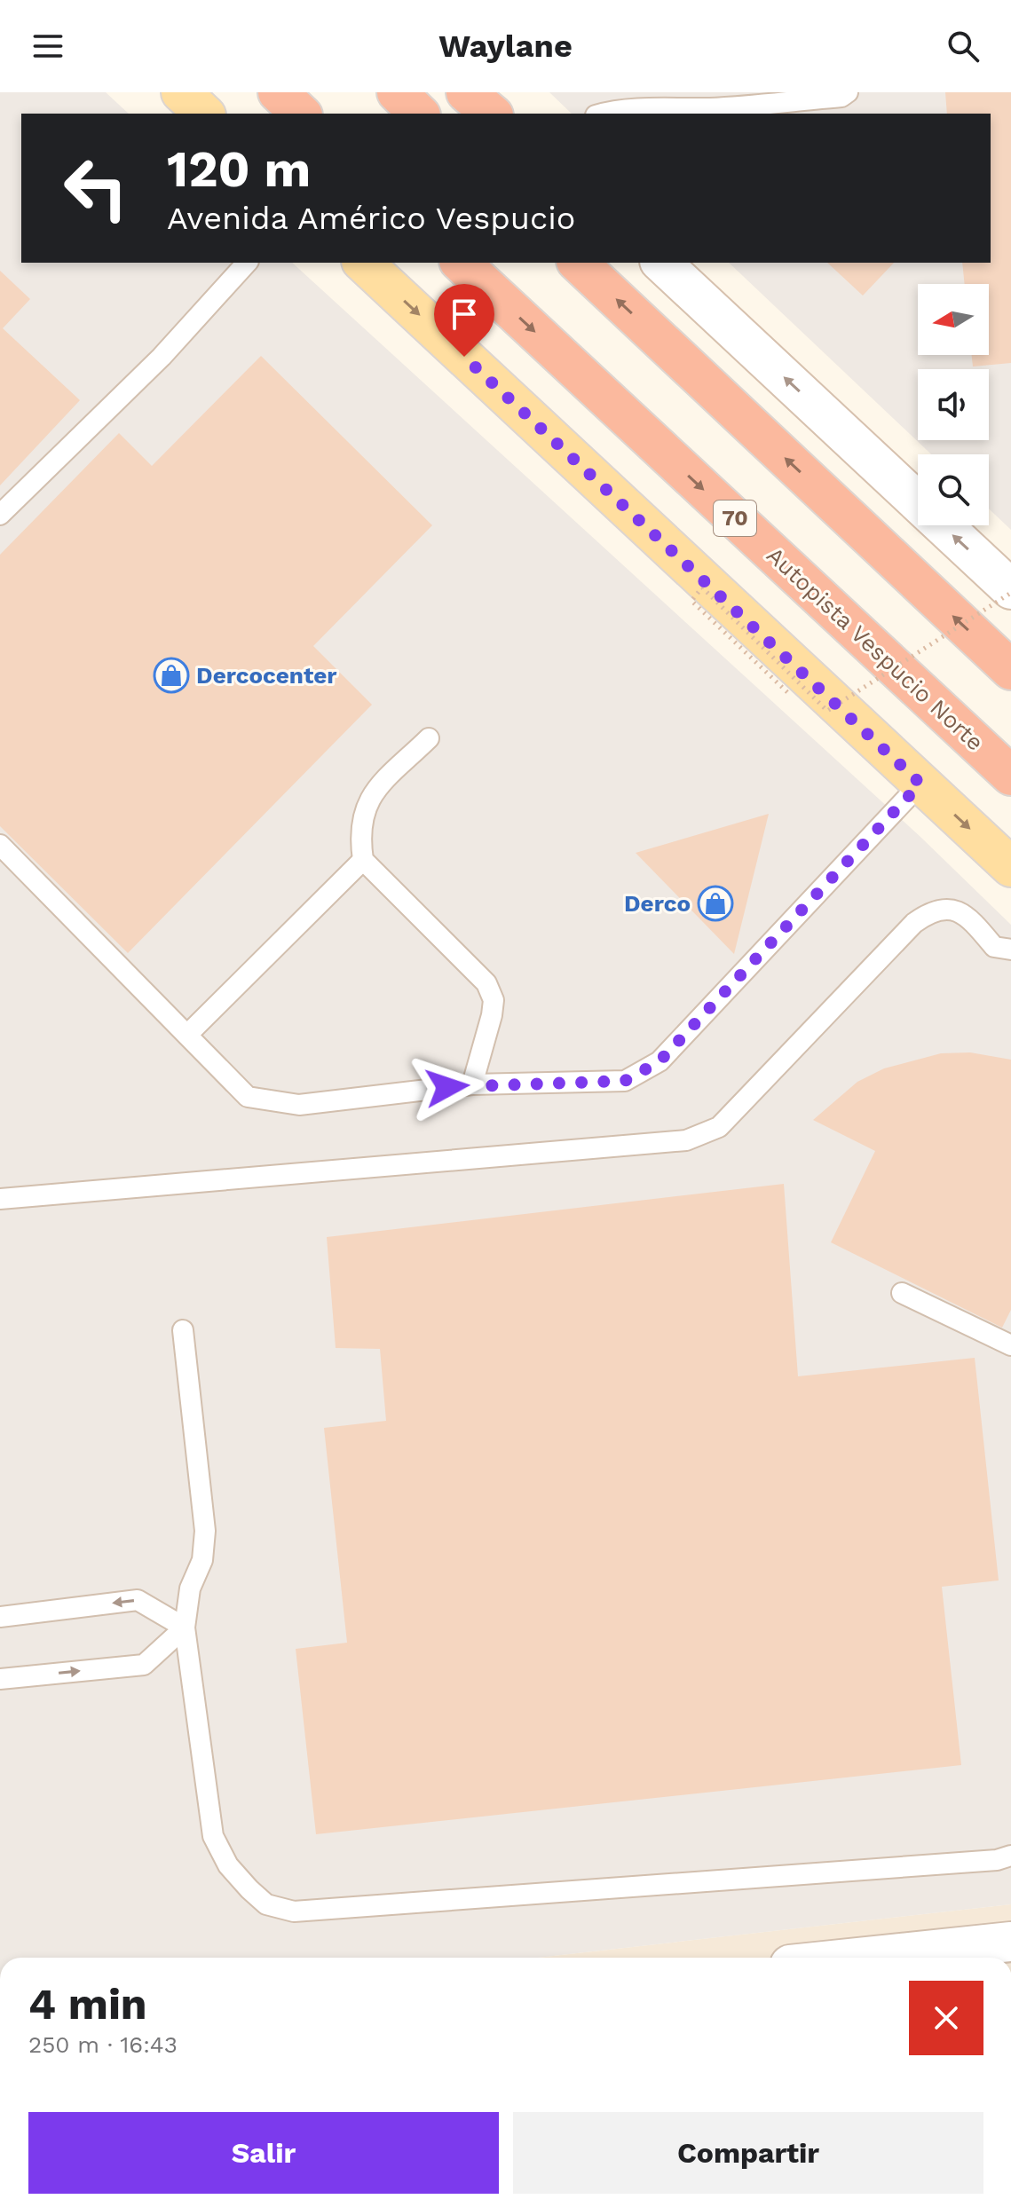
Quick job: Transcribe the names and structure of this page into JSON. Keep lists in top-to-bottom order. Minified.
{"streets":{"highway":["70","Autopista Vespucio Norte"]},"places":{"shop":["Dercocenter","Derco"]},"north":"left","page":{"header":"Waylane","turn":["120 m","Avenida Américo Vespucio"],"heading":["4 min","250 m · 16:43"],"buttons":["Salir","Compartir"]}}
